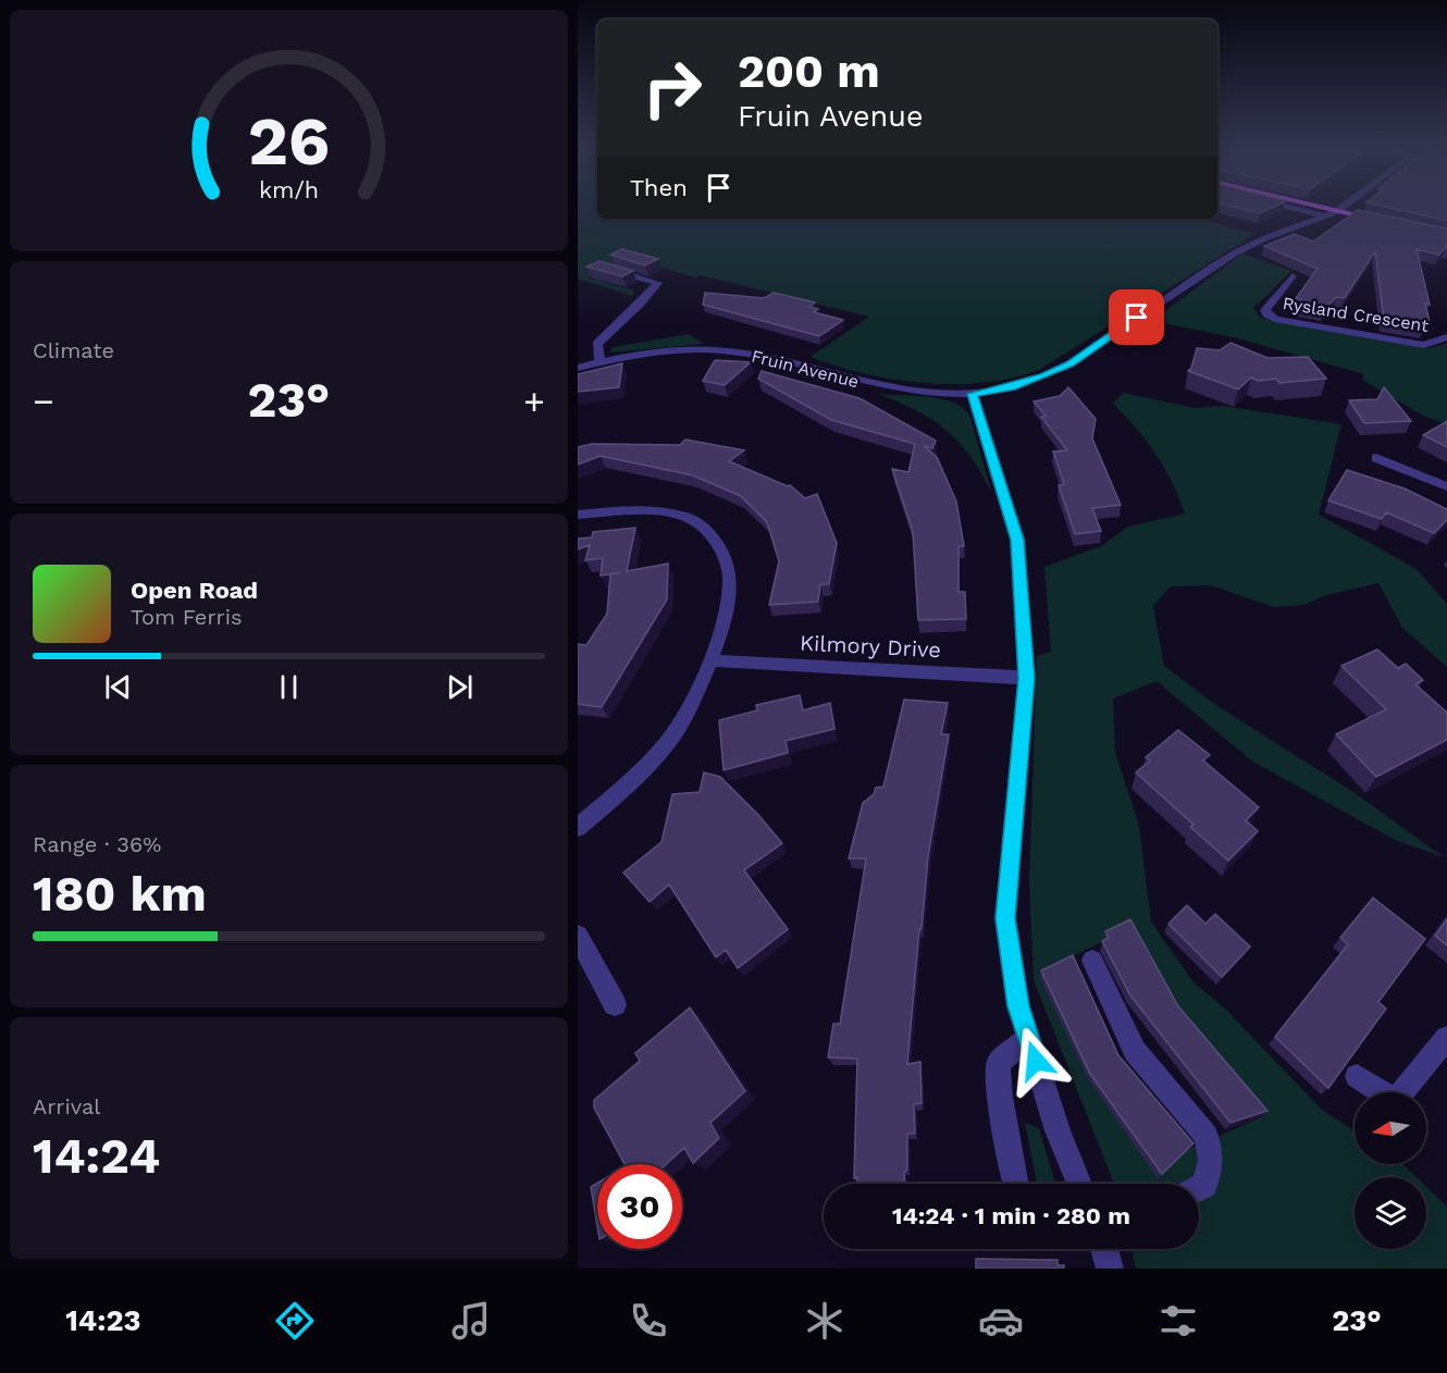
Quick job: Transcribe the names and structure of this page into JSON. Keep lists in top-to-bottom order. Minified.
{"streets":{"street":["Rysland Crescent","Fruin Avenue","Kilmory Drive"]},"north":"left","page":{"turn":["200 m","Fruin Avenue"],"then":"Then","tile":["Climate",["Range · 36%","180 km"],["Arrival","14:24"]],"heat":["−","23°","+"],"song":["Open Road","Tom Ferris"],"limit":"30","trip":"14:24 · 1 min · 280 m","tabs":["14:23","23°"],"gauge":["26","km/h"]}}
